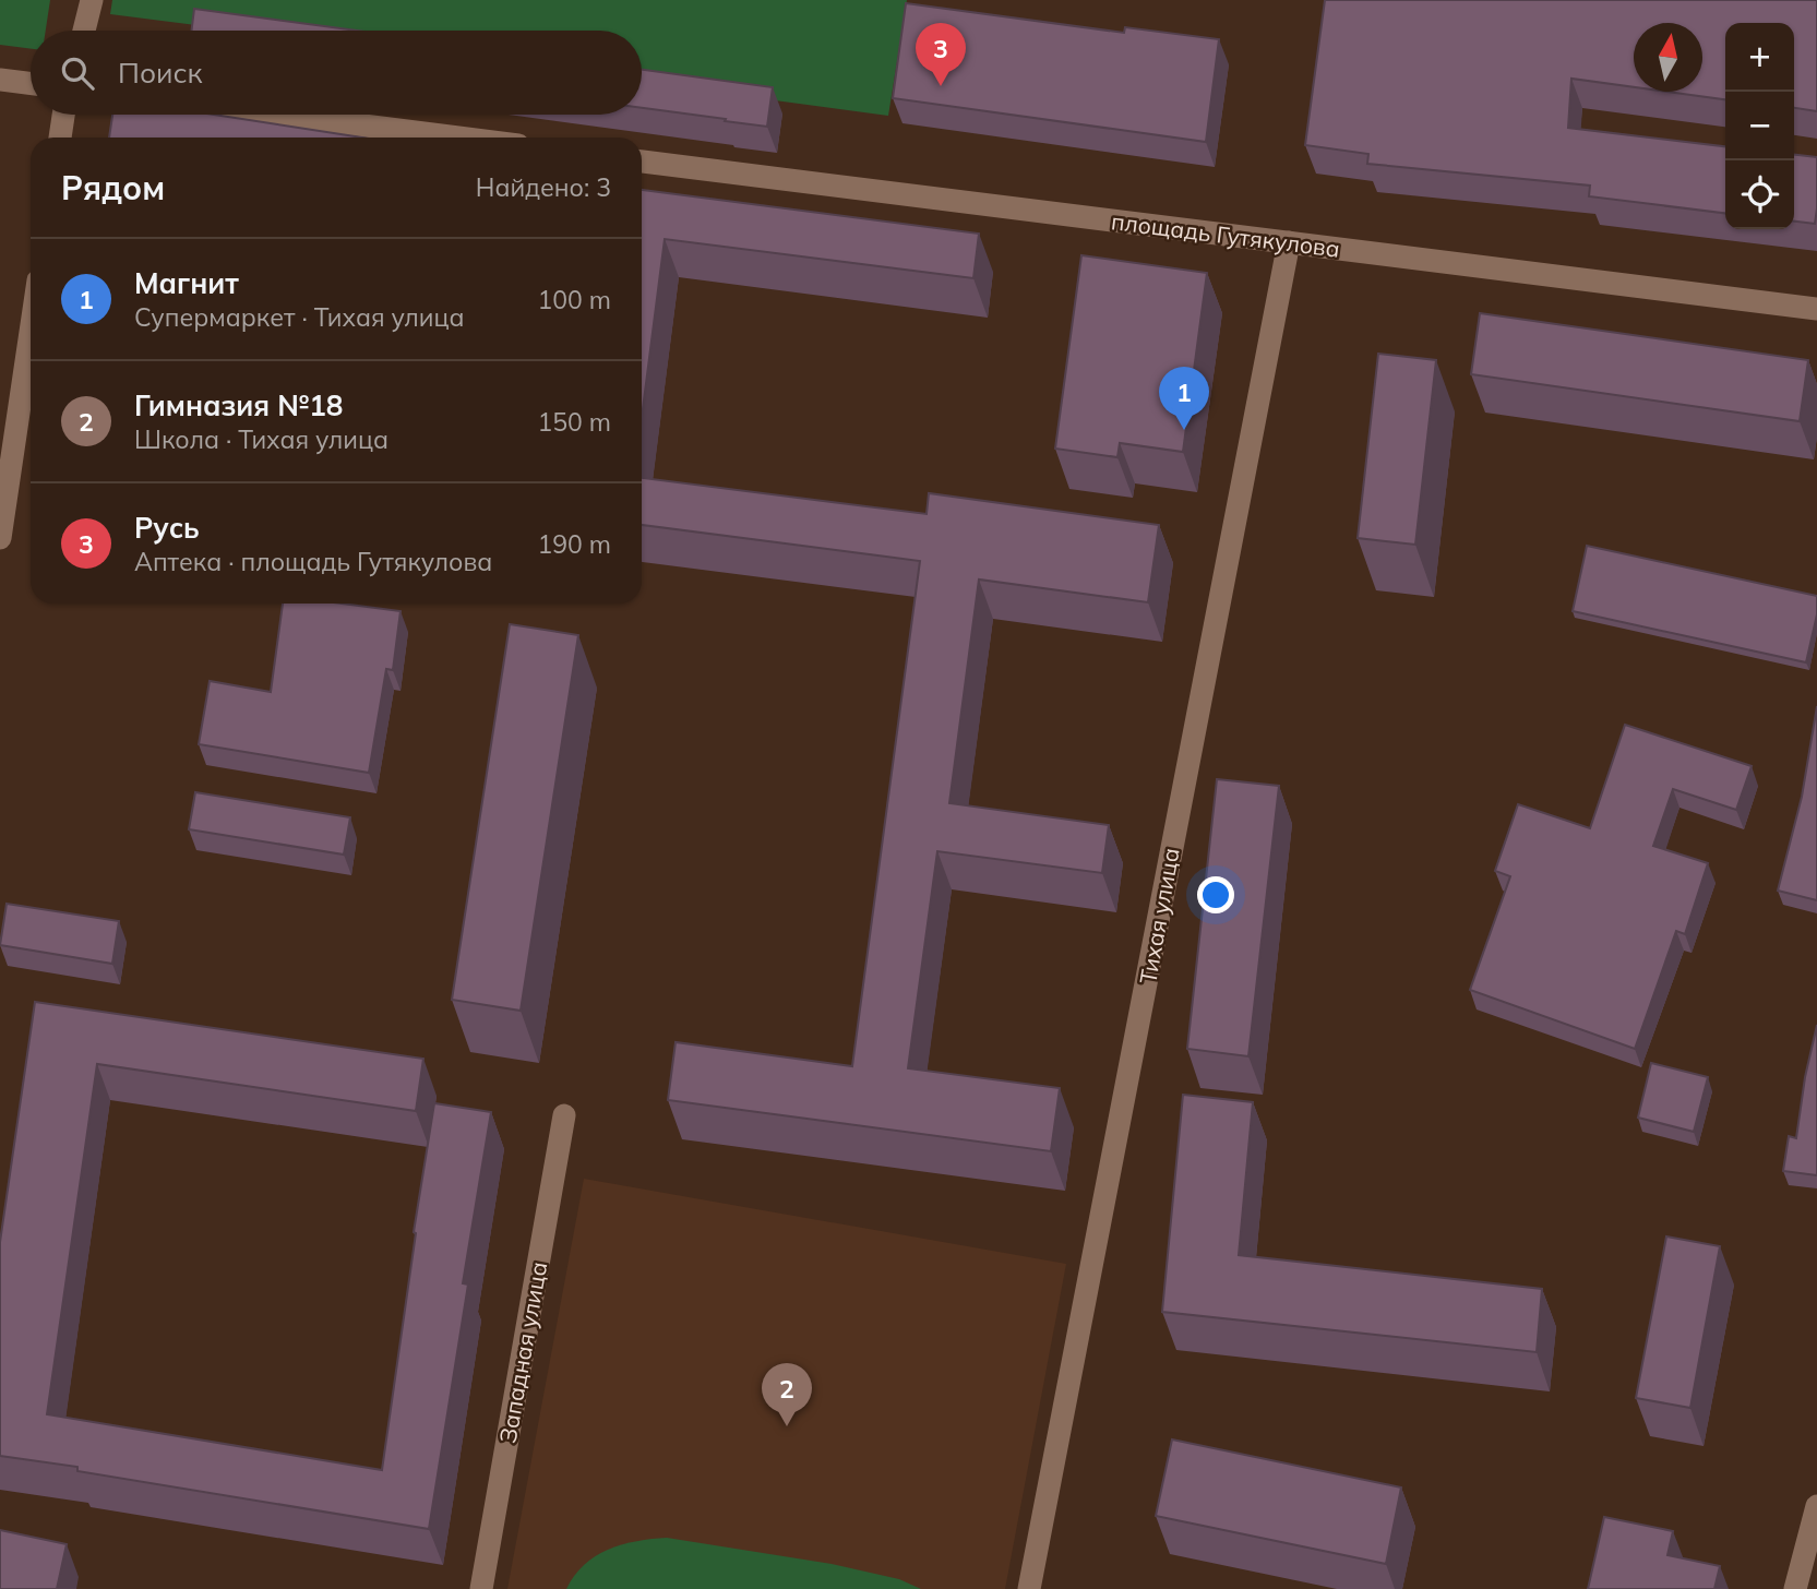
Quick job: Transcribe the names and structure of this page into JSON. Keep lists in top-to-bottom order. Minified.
{"streets":{"street":["площадь Гутякулова","Тихая улица","Западная улица"]},"crossings":[["площадь Гутякулова","Тихая улица"]],"north":"top","page":{"map_buttons":["+","−"],"pins":["3","1","2"],"search":"Поиск","heading":["Рядом","Найдено: 3"],"list":[{"mark":"1","name":"Магнит","note":"Супермаркет · Тихая улица","value":"100 m"},{"mark":"2","name":"Гимназия №18","note":"Школа · Тихая улица","value":"150 m"},{"mark":"3","name":"Русь","note":"Аптека · площадь Гутякулова","value":"190 m"}]}}
